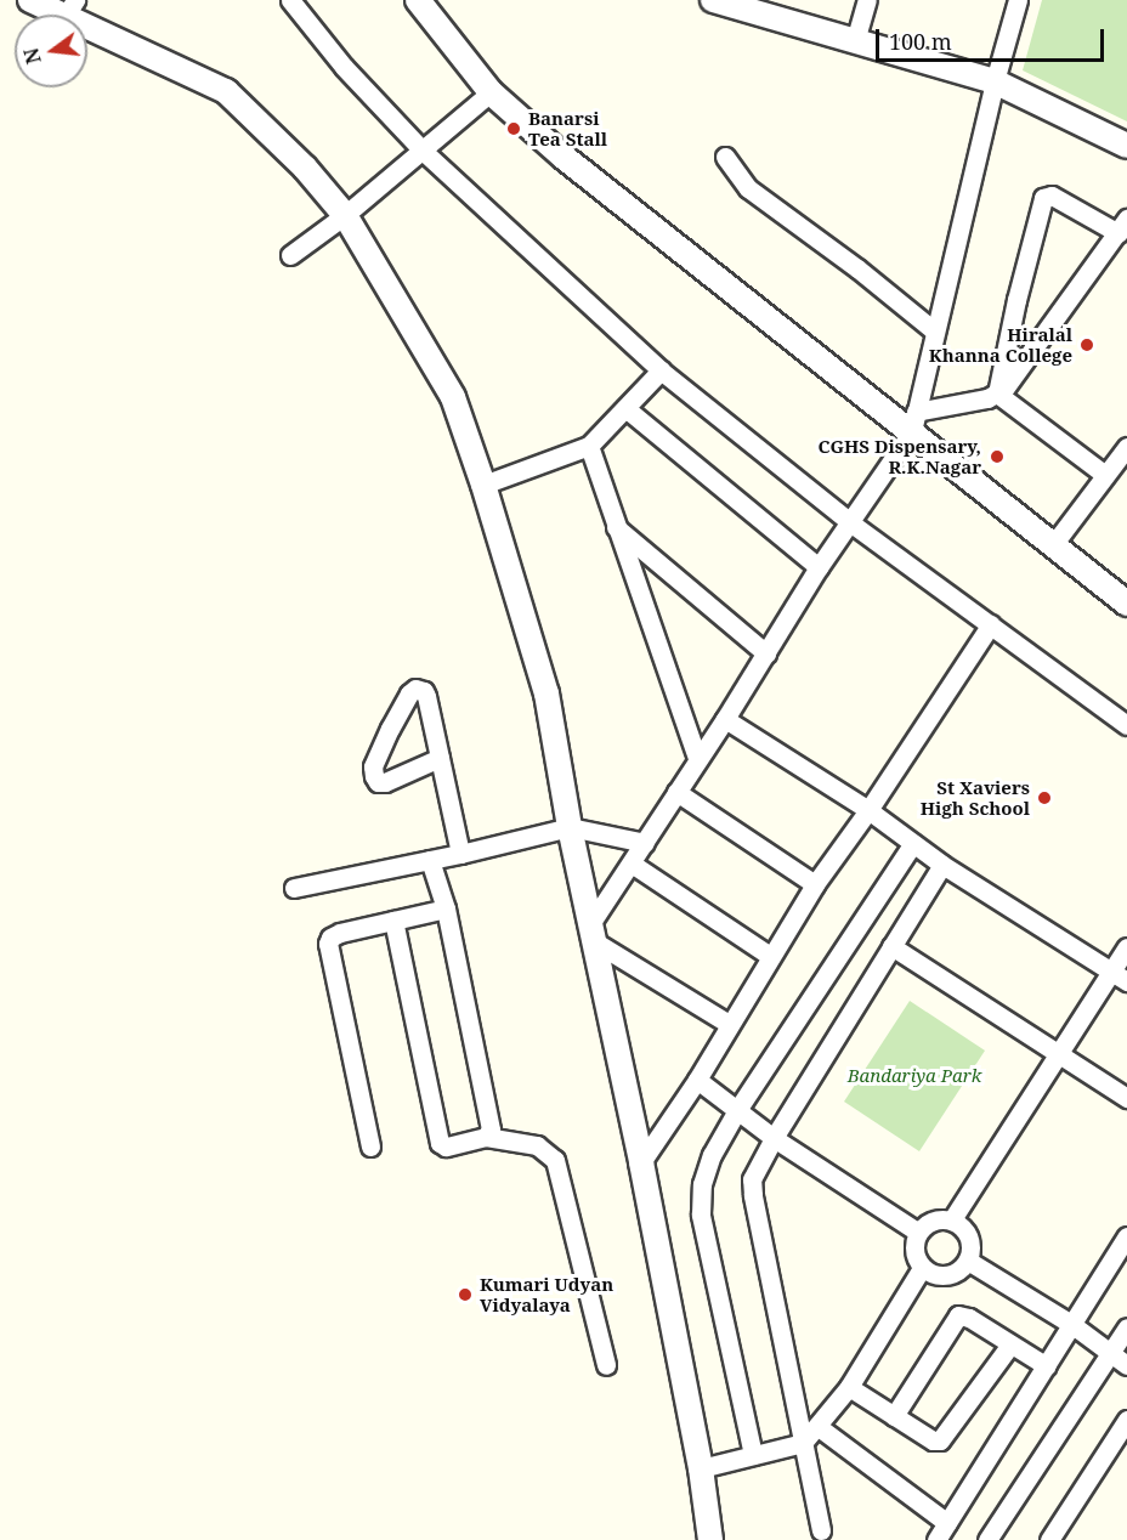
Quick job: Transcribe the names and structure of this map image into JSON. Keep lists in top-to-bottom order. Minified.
{"parks":["Bandariya Park"],"places":["Banarsi Tea Stall","Hiralal Khanna College","CGHS Dispensary, R.K.Nagar","St Xaviers High School","Kumari Udyan Vidyalaya"],"scale_bar":"100 m","north":"left"}
